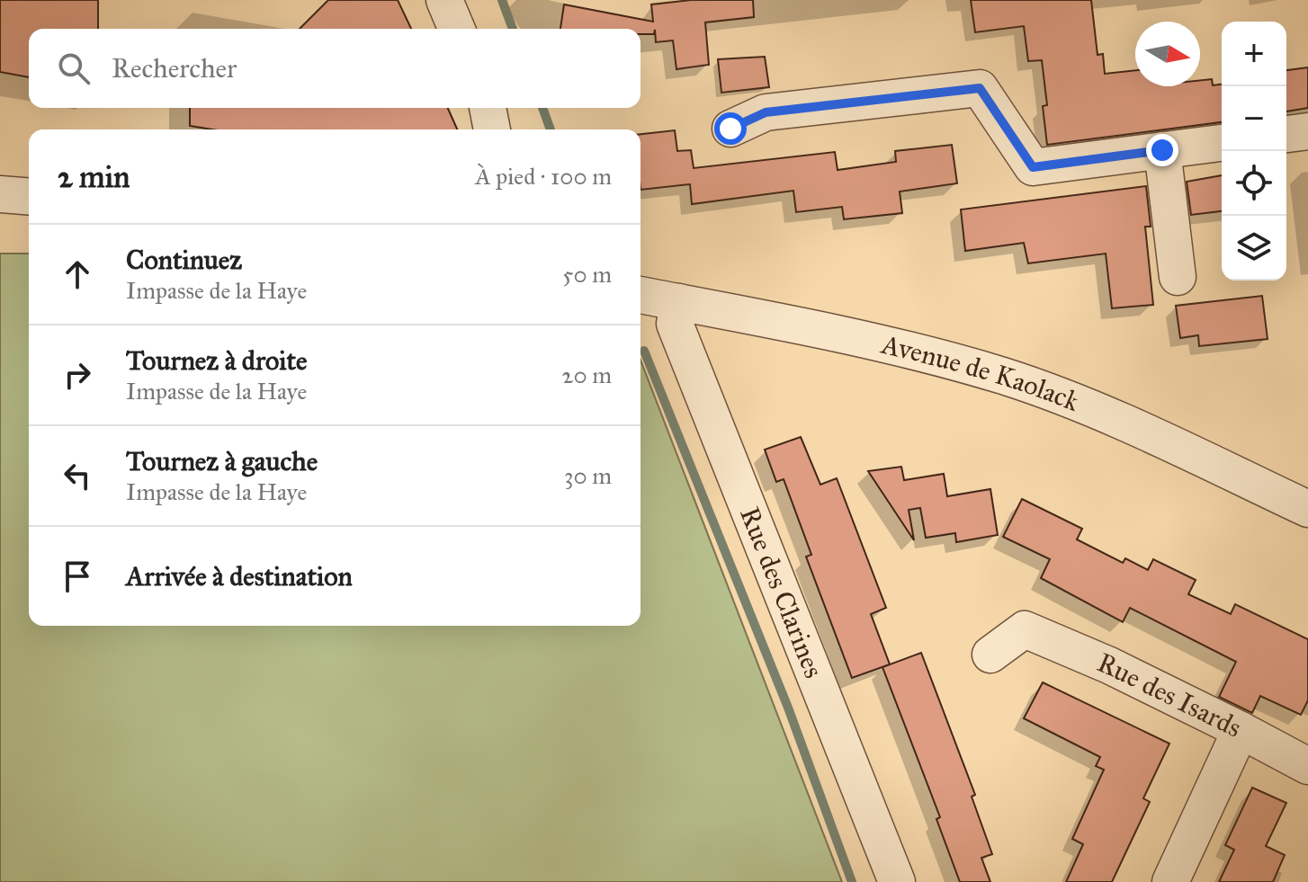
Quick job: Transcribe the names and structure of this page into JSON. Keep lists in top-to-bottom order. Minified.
{"streets":{"street":["Avenue de Kaolack","Rue des Clarines","Rue des Isards"]},"crossings":[["Avenue de Kaolack","Rue des Clarines"]],"north":"right","page":{"map_buttons":["+","−"],"search":"Rechercher","heading":["2 min","À pied · 100 m"],"list":[["Continuez","Impasse de la Haye","50 m"],["Tournez à droite","Impasse de la Haye","20 m"],["Tournez à gauche","Impasse de la Haye","30 m"],"Arrivée à destination"]}}
